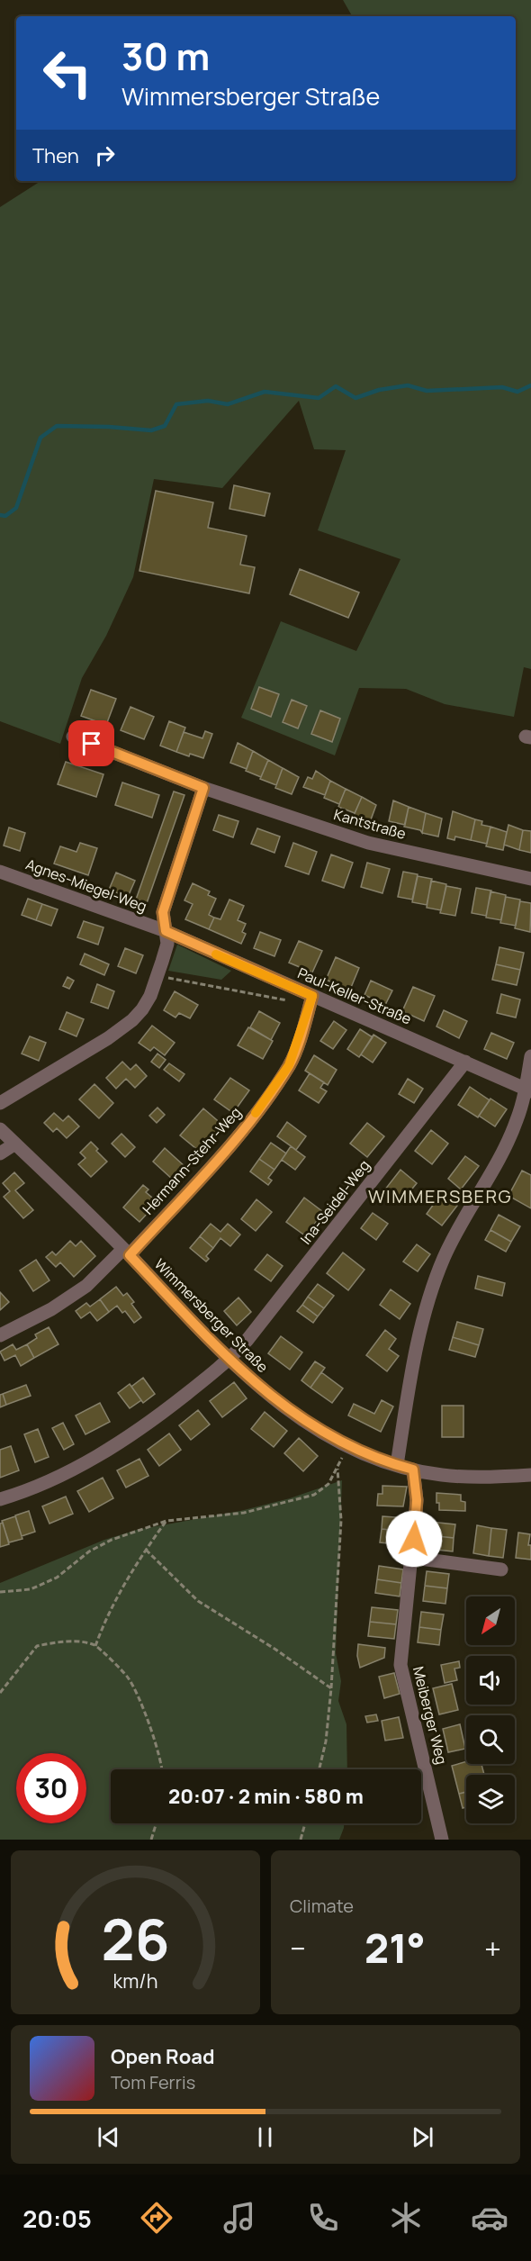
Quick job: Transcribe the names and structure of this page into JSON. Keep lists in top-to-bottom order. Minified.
{"streets":{"street":["Kantstraße","Agnes-Miegel-Weg","Paul-Keller-Straße","Hermann-Stehr-Weg","Ina-Seidel-Weg","Wimmersberger Straße","Meiberger Weg"]},"crossings":[["Agnes-Miegel-Weg","Paul-Keller-Straße"],["Paul-Keller-Straße","Hermann-Stehr-Weg"],["Paul-Keller-Straße","Ina-Seidel-Weg"],["Hermann-Stehr-Weg","Wimmersberger Straße"],["Ina-Seidel-Weg","Wimmersberger Straße"],["Wimmersberger Straße","Meiberger Weg"]],"districts":["WIMMERSBERG"],"north":"bottom left","page":{"turn":["30 m","Wimmersberger Straße"],"then":"Then","limit":"30","trip":"20:07 · 2 min · 580 m","tile":"Climate","heat":["−","21°","+"],"song":["Open Road","Tom Ferris"],"tabs":"20:05","gauge":["26","km/h"]}}
